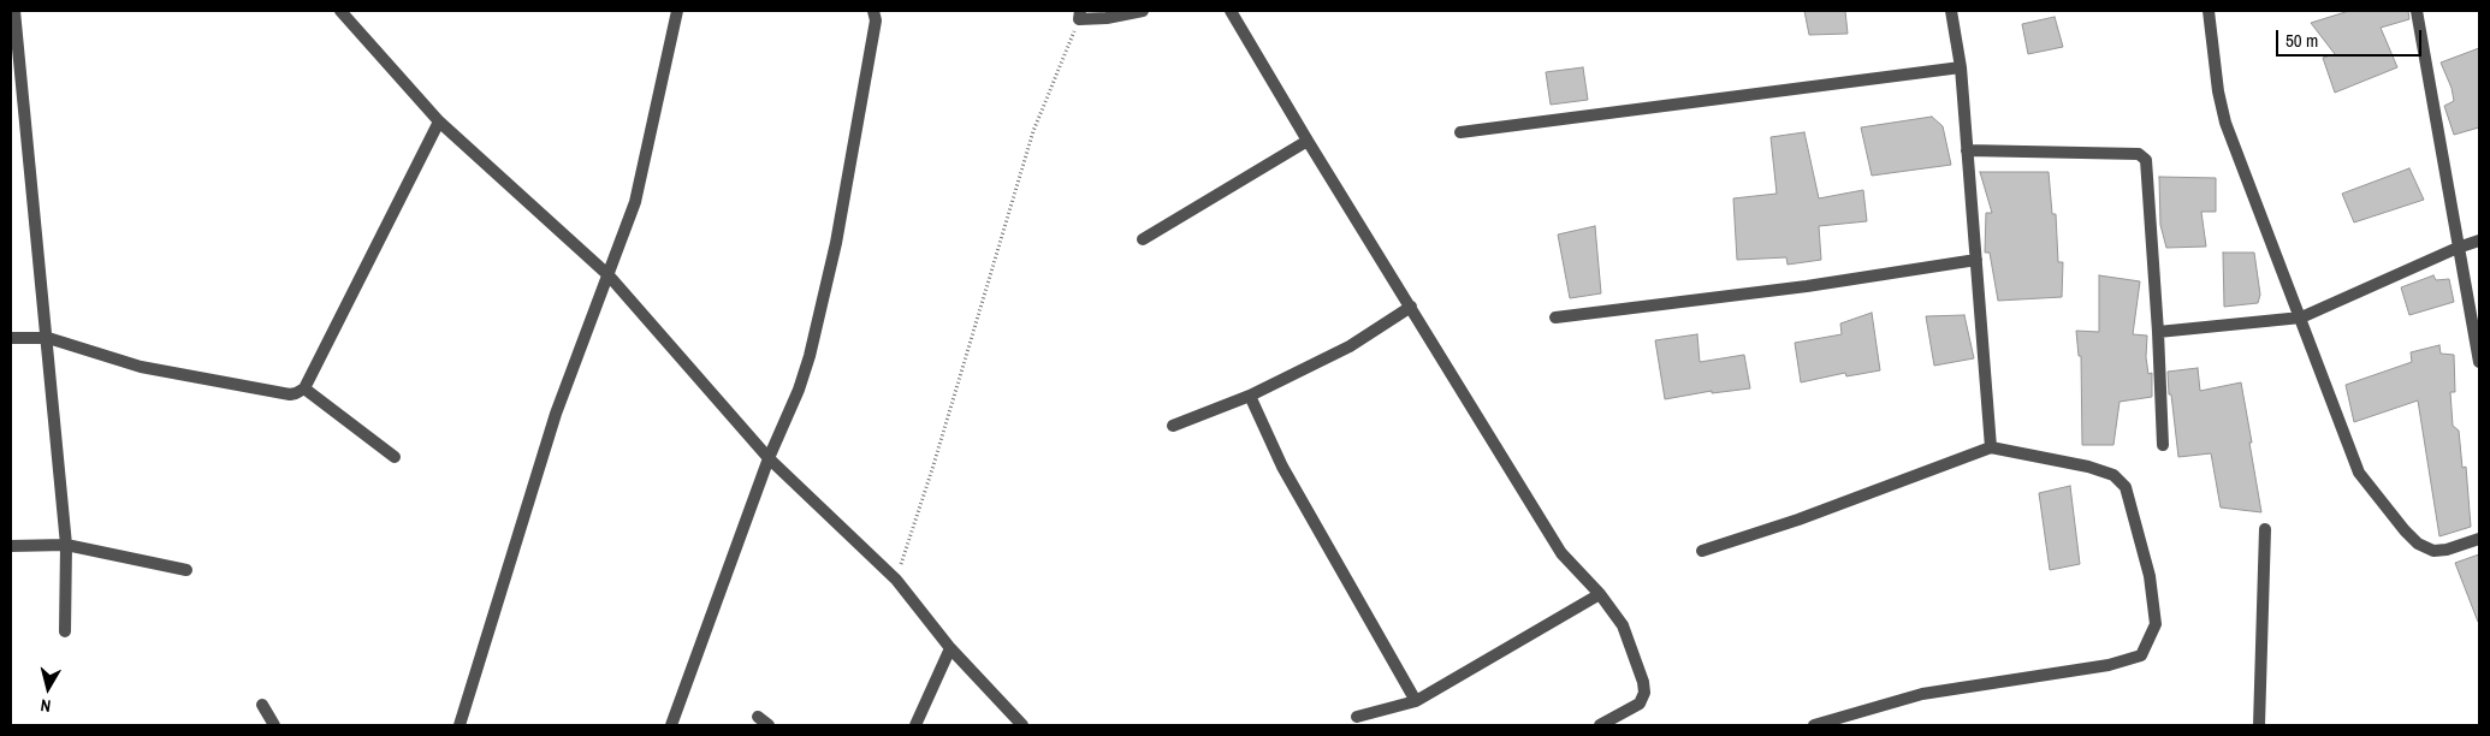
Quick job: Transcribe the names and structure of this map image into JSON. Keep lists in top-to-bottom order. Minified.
{"scale_bar":"50 m","north":"bottom"}
